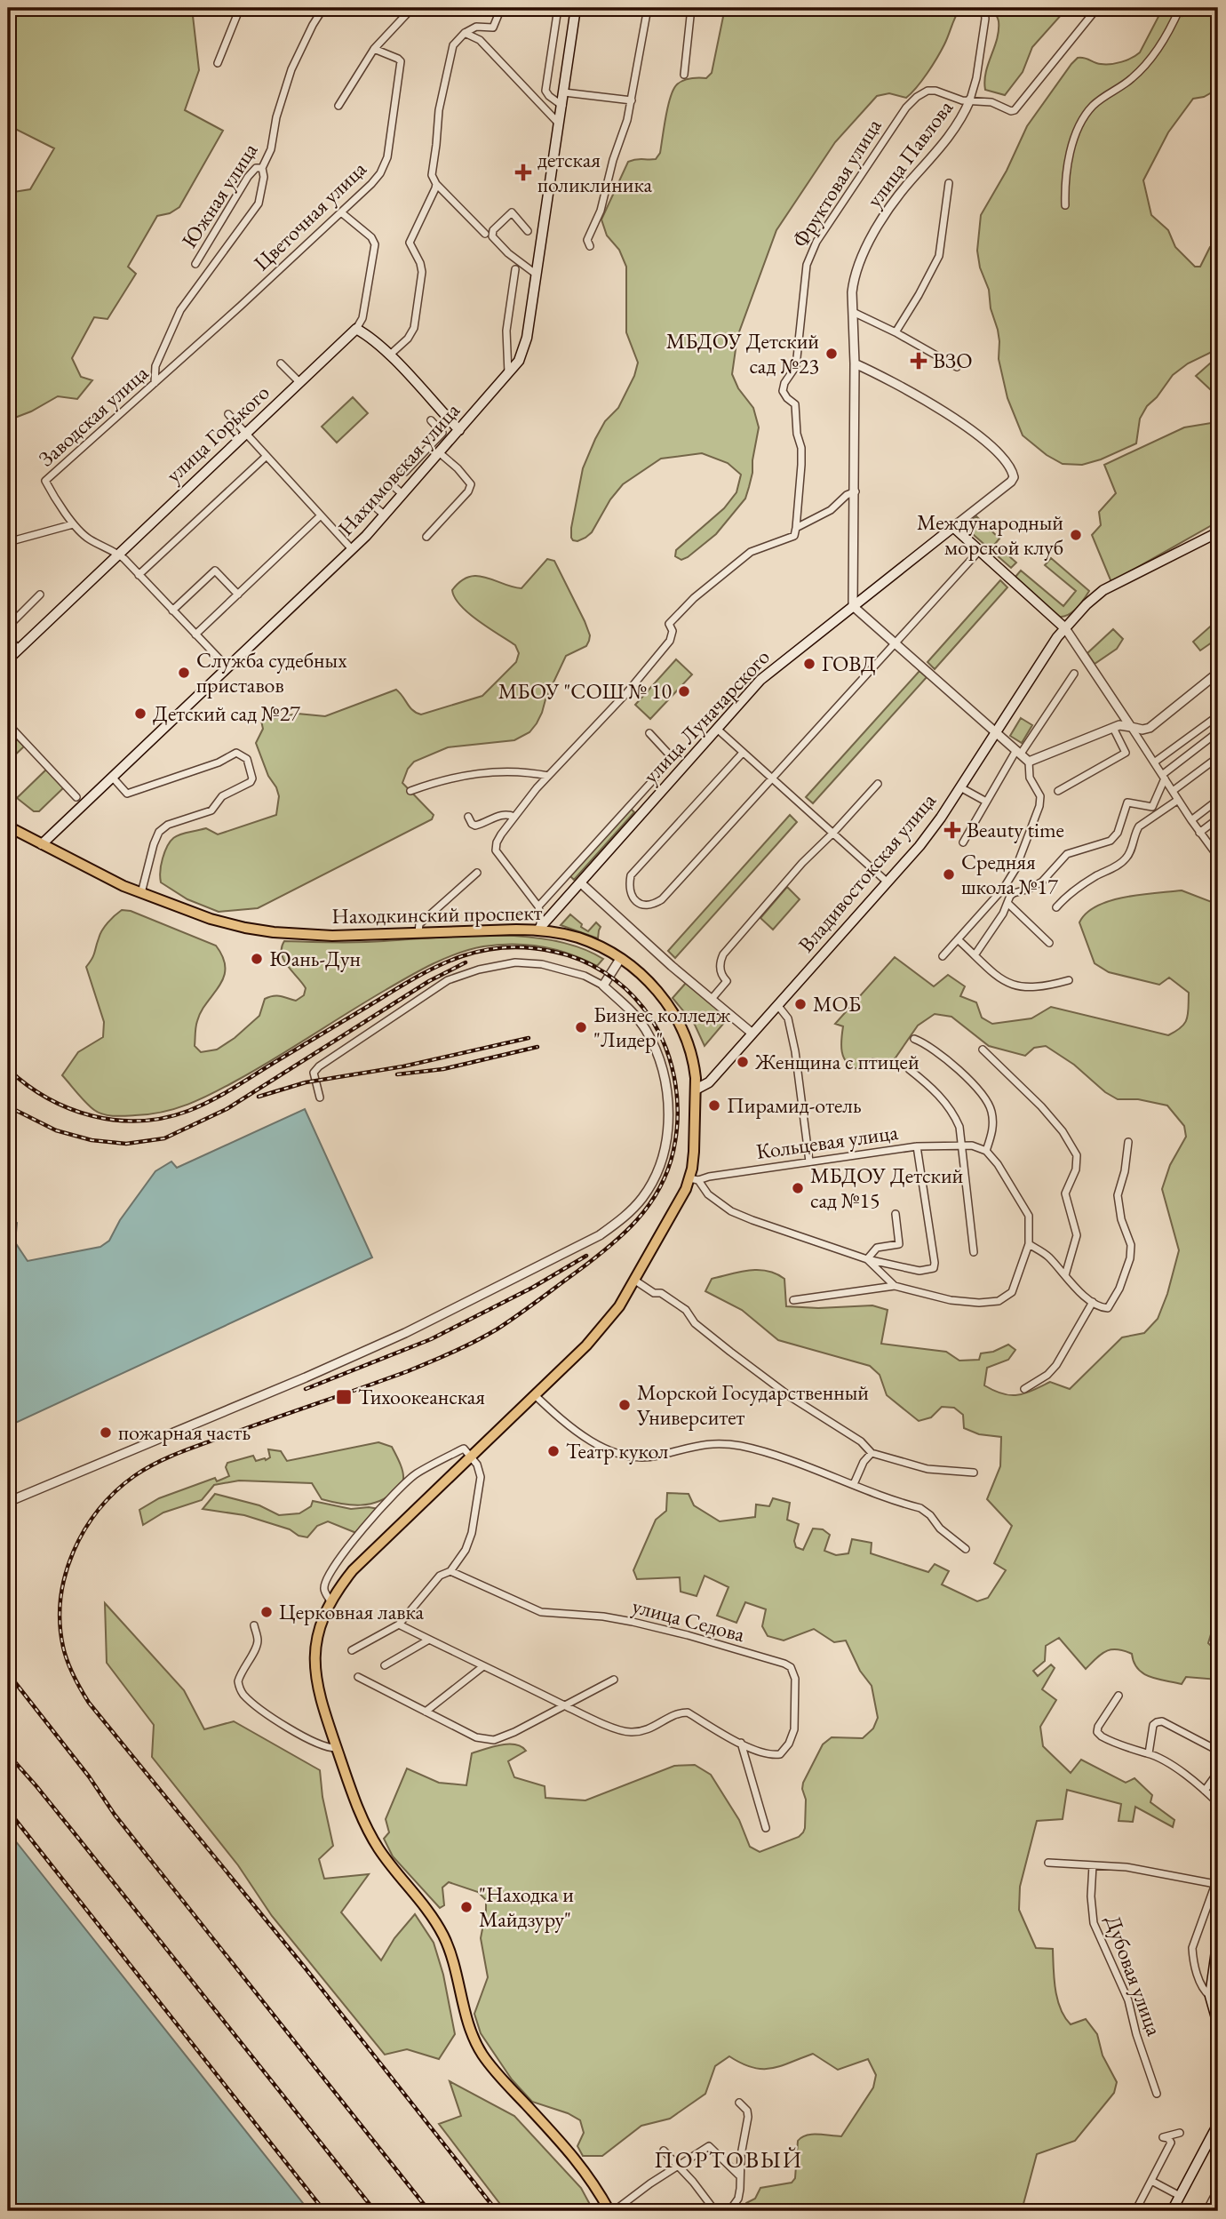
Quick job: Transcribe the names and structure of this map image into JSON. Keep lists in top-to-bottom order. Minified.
{"streets":{"main road":["улица Горького","Нахимовская улица","улица Луначарского","Владивостокская улица","Находкинский проспект"],"street":["улица Павлова","Фруктовая улица","Южная улица","Цветочная улица","Заводская улица","Кольцевая улица","улица Седова","Дубовая улица"]},"crossings":[["улица Павлова","Фруктовая улица"],["улица Павлова","улица Луначарского"],["Цветочная улица","Заводская улица"],["Цветочная улица","улица Горького"],["Заводская улица","улица Горького"],["Заводская улица","Нахимовская улица"],["Нахимовская улица","Находкинский проспект"],["улица Луначарского","Находкинский проспект"],["Владивостокская улица","Находкинский проспект"],["Находкинский проспект","Кольцевая улица"]],"districts":["ПОРТОВЫЙ"],"places":{"health":["детская поликлиника","ВЗО","Beauty time"],"other":["МБДОУ Детский сад №23","Международный морской клуб","ГОВД","Служба судебных приставов","МБОУ \"СОШ № 10","Детский сад №27","Средняя школа №17","Юань-Дун","МОБ","Бизнес колледж \"Лидер\"","Женщина с птицей","Пирамид-отель","МБДОУ Детский сад №15","Морской Государственный Университет","пожарная часть","Театр кукол","Церковная лавка","\"Находка и Майдзуру\""],"transit":["Тихоокеанская"]}}
